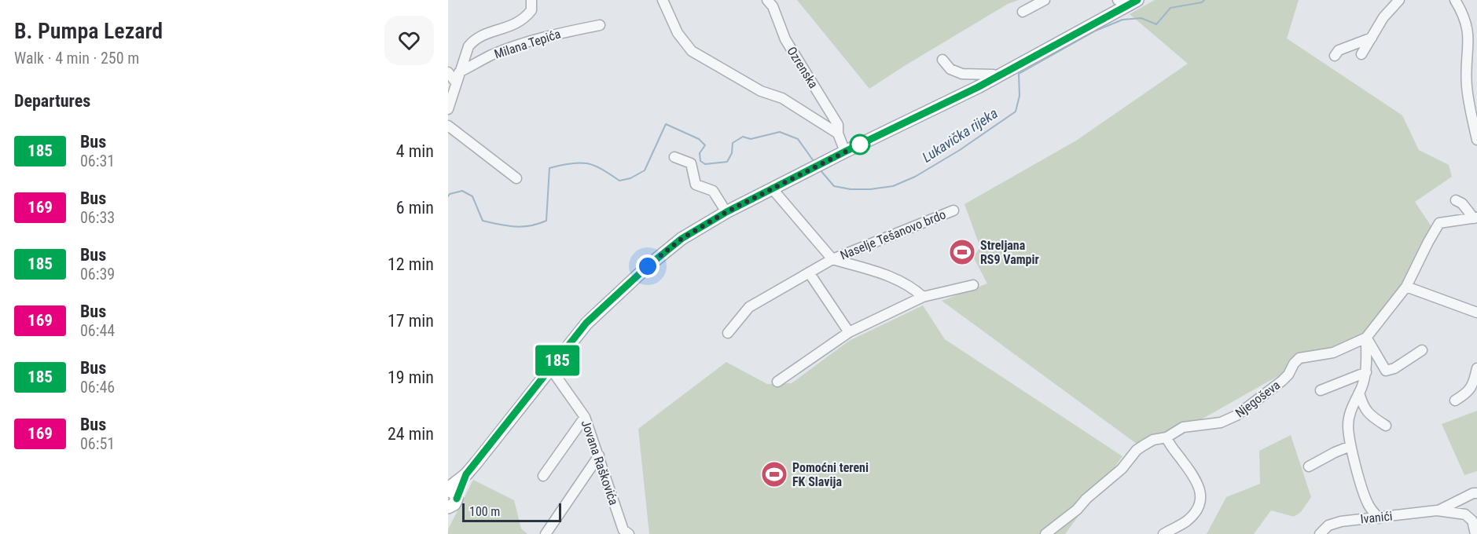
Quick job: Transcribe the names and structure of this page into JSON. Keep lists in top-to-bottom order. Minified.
{"streets":{"street":["Milana Tepića","Ozrenska","Naselje Tešanovo brdo","Njegoševa","Jovana Raškovića","Ivanići"]},"water":["Lukavička rijeka"],"places":{"sports":["Streljana RS9 Vampir","Pomoćni tereni FK Slavija"]},"lines":["bus line 185"],"scale_bar":"100 m","page":{"heading":[["B. Pumpa Lezard","Walk · 4 min · 250 m"],"Departures"],"on_map":"185","list":[{"mark":"185","name":"Bus","note":"06:31","value":"4 min"},{"mark":"169","name":"Bus","note":"06:33","value":"6 min"},{"mark":"185","name":"Bus","note":"06:39","value":"12 min"},{"mark":"169","name":"Bus","note":"06:44","value":"17 min"},{"mark":"185","name":"Bus","note":"06:46","value":"19 min"},{"mark":"169","name":"Bus","note":"06:51","value":"24 min"}],"scale":"100 m"}}
